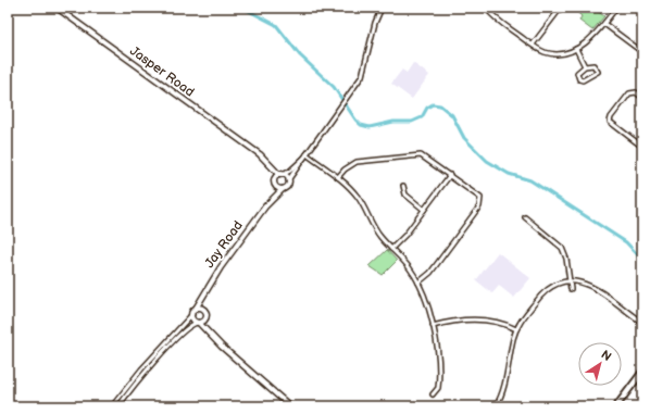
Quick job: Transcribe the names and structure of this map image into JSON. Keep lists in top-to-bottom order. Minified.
{"streets":{"street":["Jasper Road","Jay Road"]},"crossings":[["Jasper Road","Jay Road"]],"north":"top right"}
